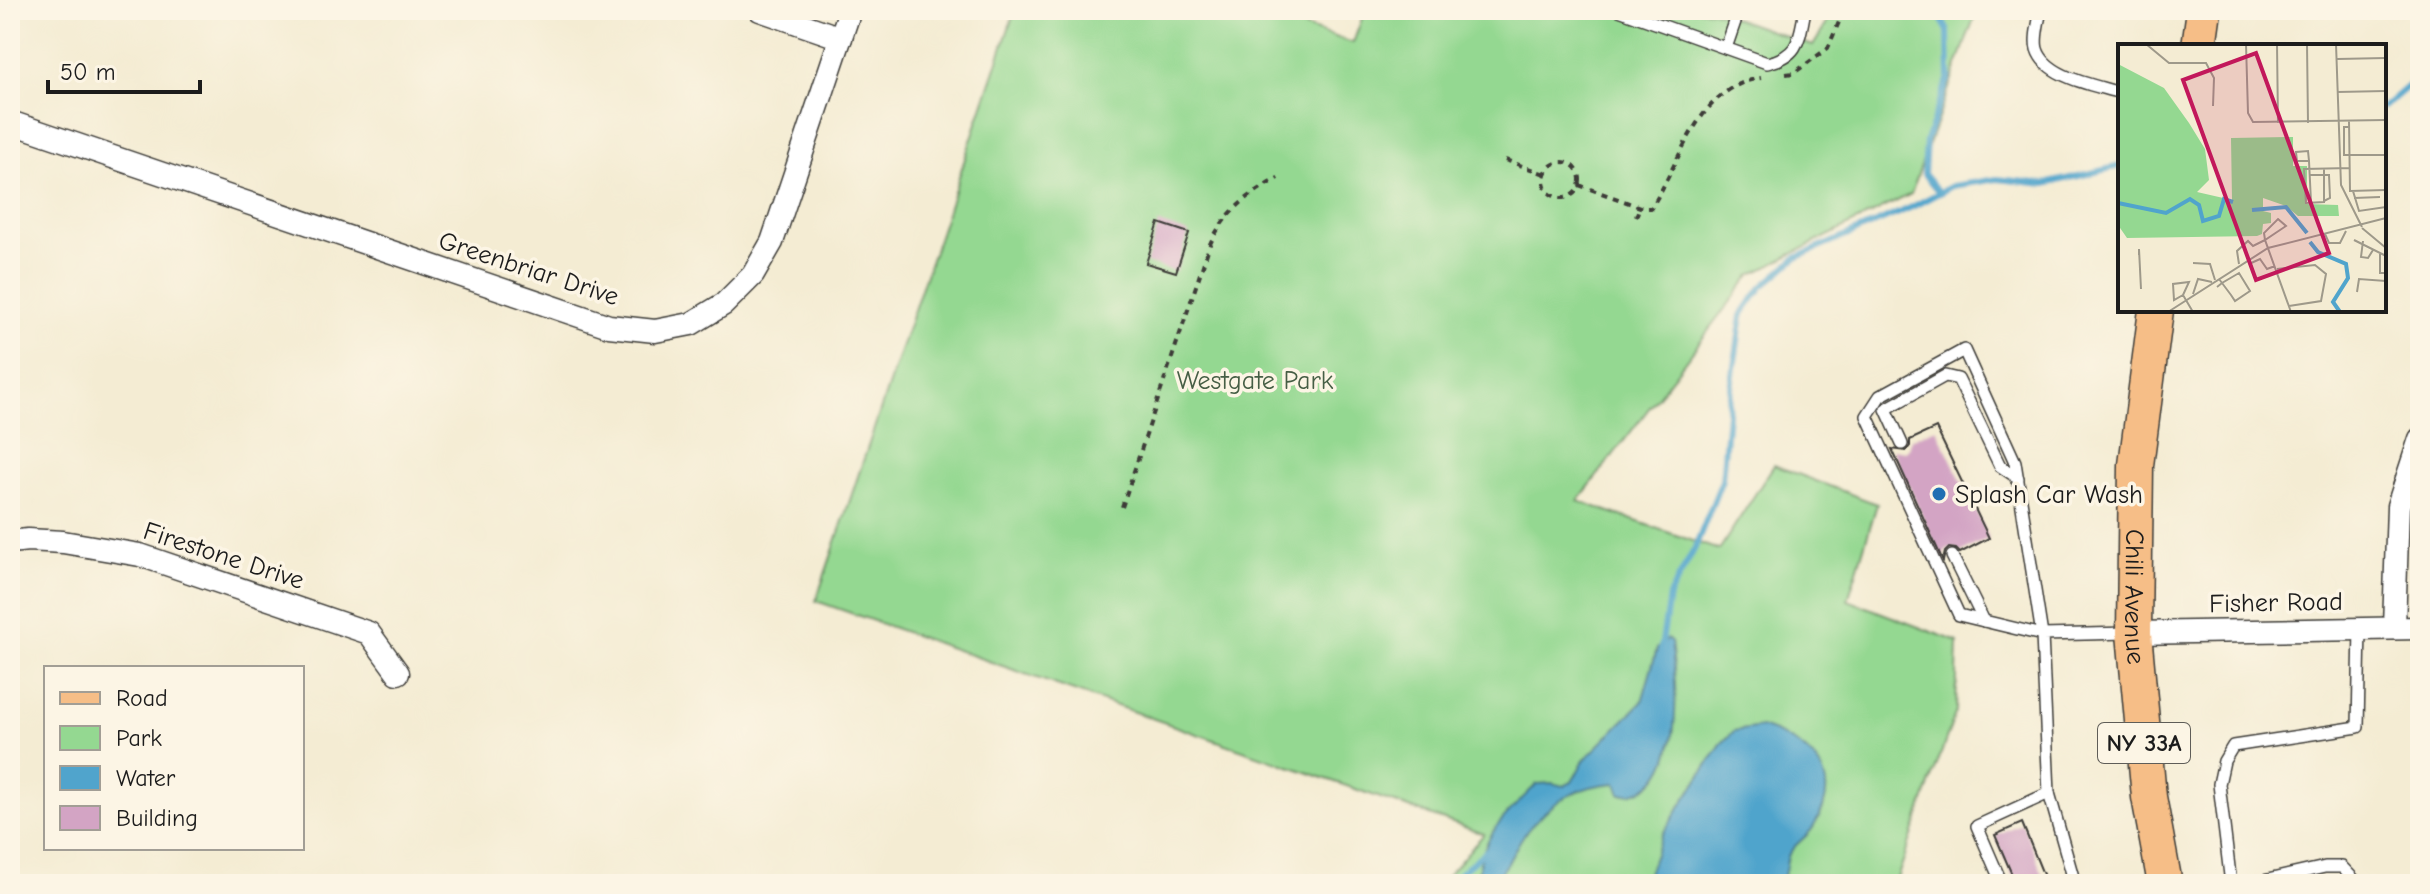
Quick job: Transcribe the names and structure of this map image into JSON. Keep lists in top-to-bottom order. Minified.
{"streets":{"main road":["Chili Avenue","NY 33A"],"street":["Greenbriar Drive","Firestone Drive","Fisher Road"]},"crossings":[["Chili Avenue","Fisher Road"]],"parks":["Westgate Park"],"places":["Splash Car Wash"],"legend":["Road","Park","Water","Building"],"scale_bar":"50 m"}
